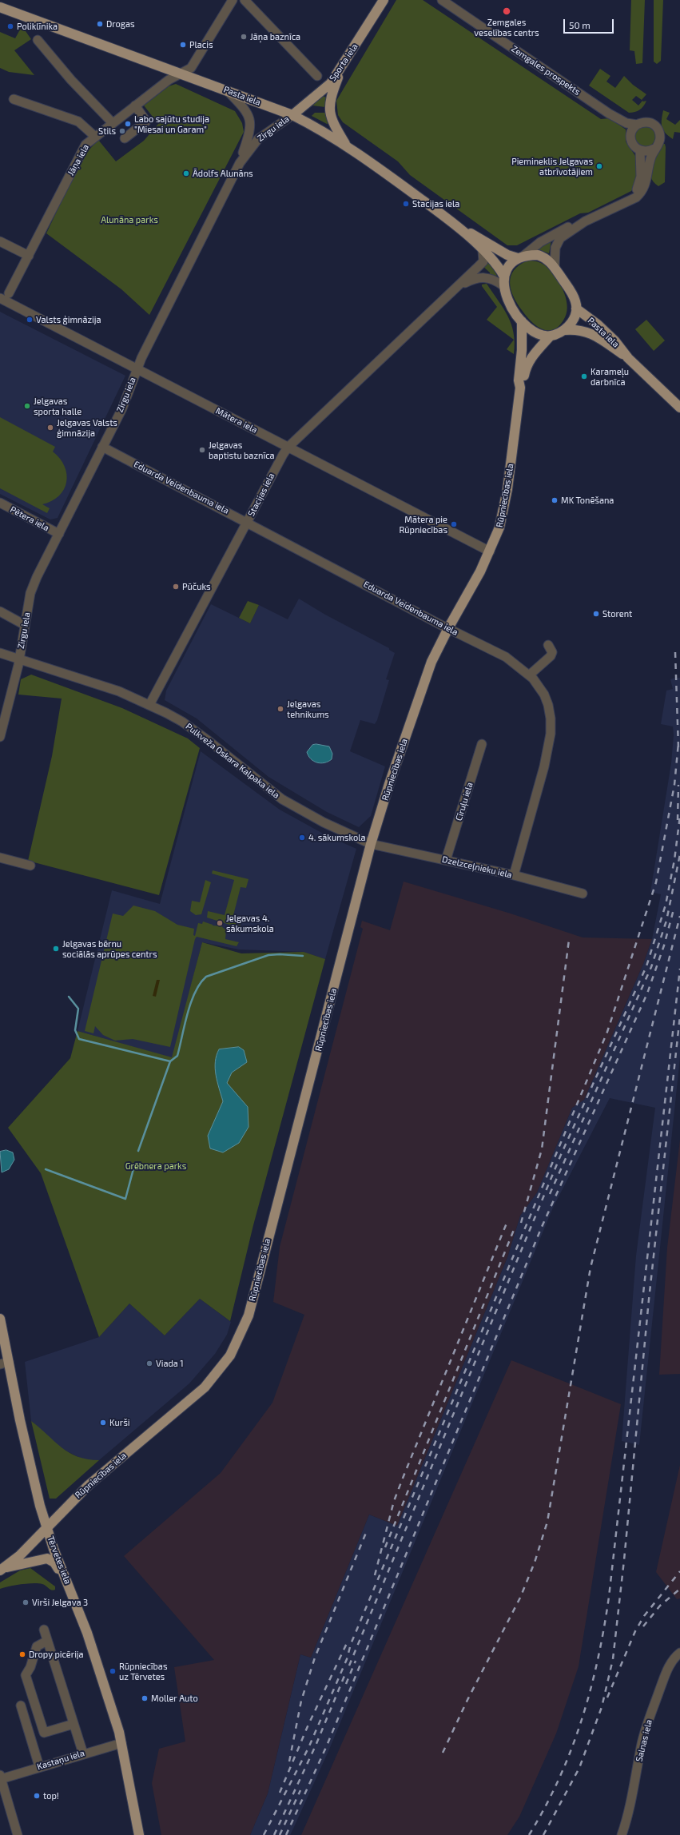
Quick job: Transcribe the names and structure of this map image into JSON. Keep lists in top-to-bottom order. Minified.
{"streets":{"main road":["Sporta iela","Pasta iela","Rūpniecības iela","Tērvetes iela"],"street":["Zemgales prospekts","Zirgu iela","Jāņa iela","Mātera iela","Eduarda Veidenbauma iela","Stacijas iela","Pētera iela","Pulkveža Oskara Kalpaka iela","Cīruļu iela","Dzelzceļnieku iela","Salnas iela","Kastaņu iela"]},"crossings":[["Sporta iela","Pasta iela"],["Sporta iela","Zirgu iela"],["Pasta iela","Zirgu iela"],["Pasta iela","Jāņa iela"],["Pasta iela","Stacijas iela"],["Pasta iela","Rūpniecības iela"],["Zirgu iela","Mātera iela"],["Zirgu iela","Eduarda Veidenbauma iela"],["Zirgu iela","Pētera iela"],["Zirgu iela","Pulkveža Oskara Kalpaka iela"],["Mātera iela","Stacijas iela"],["Mātera iela","Rūpniecības iela"],["Eduarda Veidenbauma iela","Stacijas iela"],["Eduarda Veidenbauma iela","Rūpniecības iela"],["Eduarda Veidenbauma iela","Dzelzceļnieku iela"],["Stacijas iela","Pulkveža Oskara Kalpaka iela"],["Rūpniecības iela","Pulkveža Oskara Kalpaka iela"],["Rūpniecības iela","Dzelzceļnieku iela"],["Rūpniecības iela","Tērvetes iela"],["Pulkveža Oskara Kalpaka iela","Dzelzceļnieku iela"],["Cīruļu iela","Dzelzceļnieku iela"],["Tērvetes iela","Kastaņu iela"]],"parks":["Alunāna parks","Grēbnera parks"],"places":["Zemgales veselības centrs","Drogas","Poliklīnika","Jāņa baznīca","Placis","Labo sajūtu studija \"Miesai un Garam\"","Stils","Piemineklis Jelgavas atbrīvotājiem","Ādolfs Alunāns","Stacijas iela","Valsts ģimnāzija","Karameļu darbnīca","Jelgavas sporta halle","Jelgavas Valsts ģimnāzija","Jelgavas baptistu baznīca","MK Tonēšana","Mātera pie Rūpniecības","Pūčuks","Storent","Jelgavas tehnikums","4. sākumskola","Jelgavas 4. sākumskola","Jelgavas bērnu sociālās aprūpes centrs","Viada 1","Kurši","Virši Jelgava 3","Dropy picērija","Rūpniecības uz Tērvetes","Moller Auto","top!"],"scale_bar":"50 m"}
